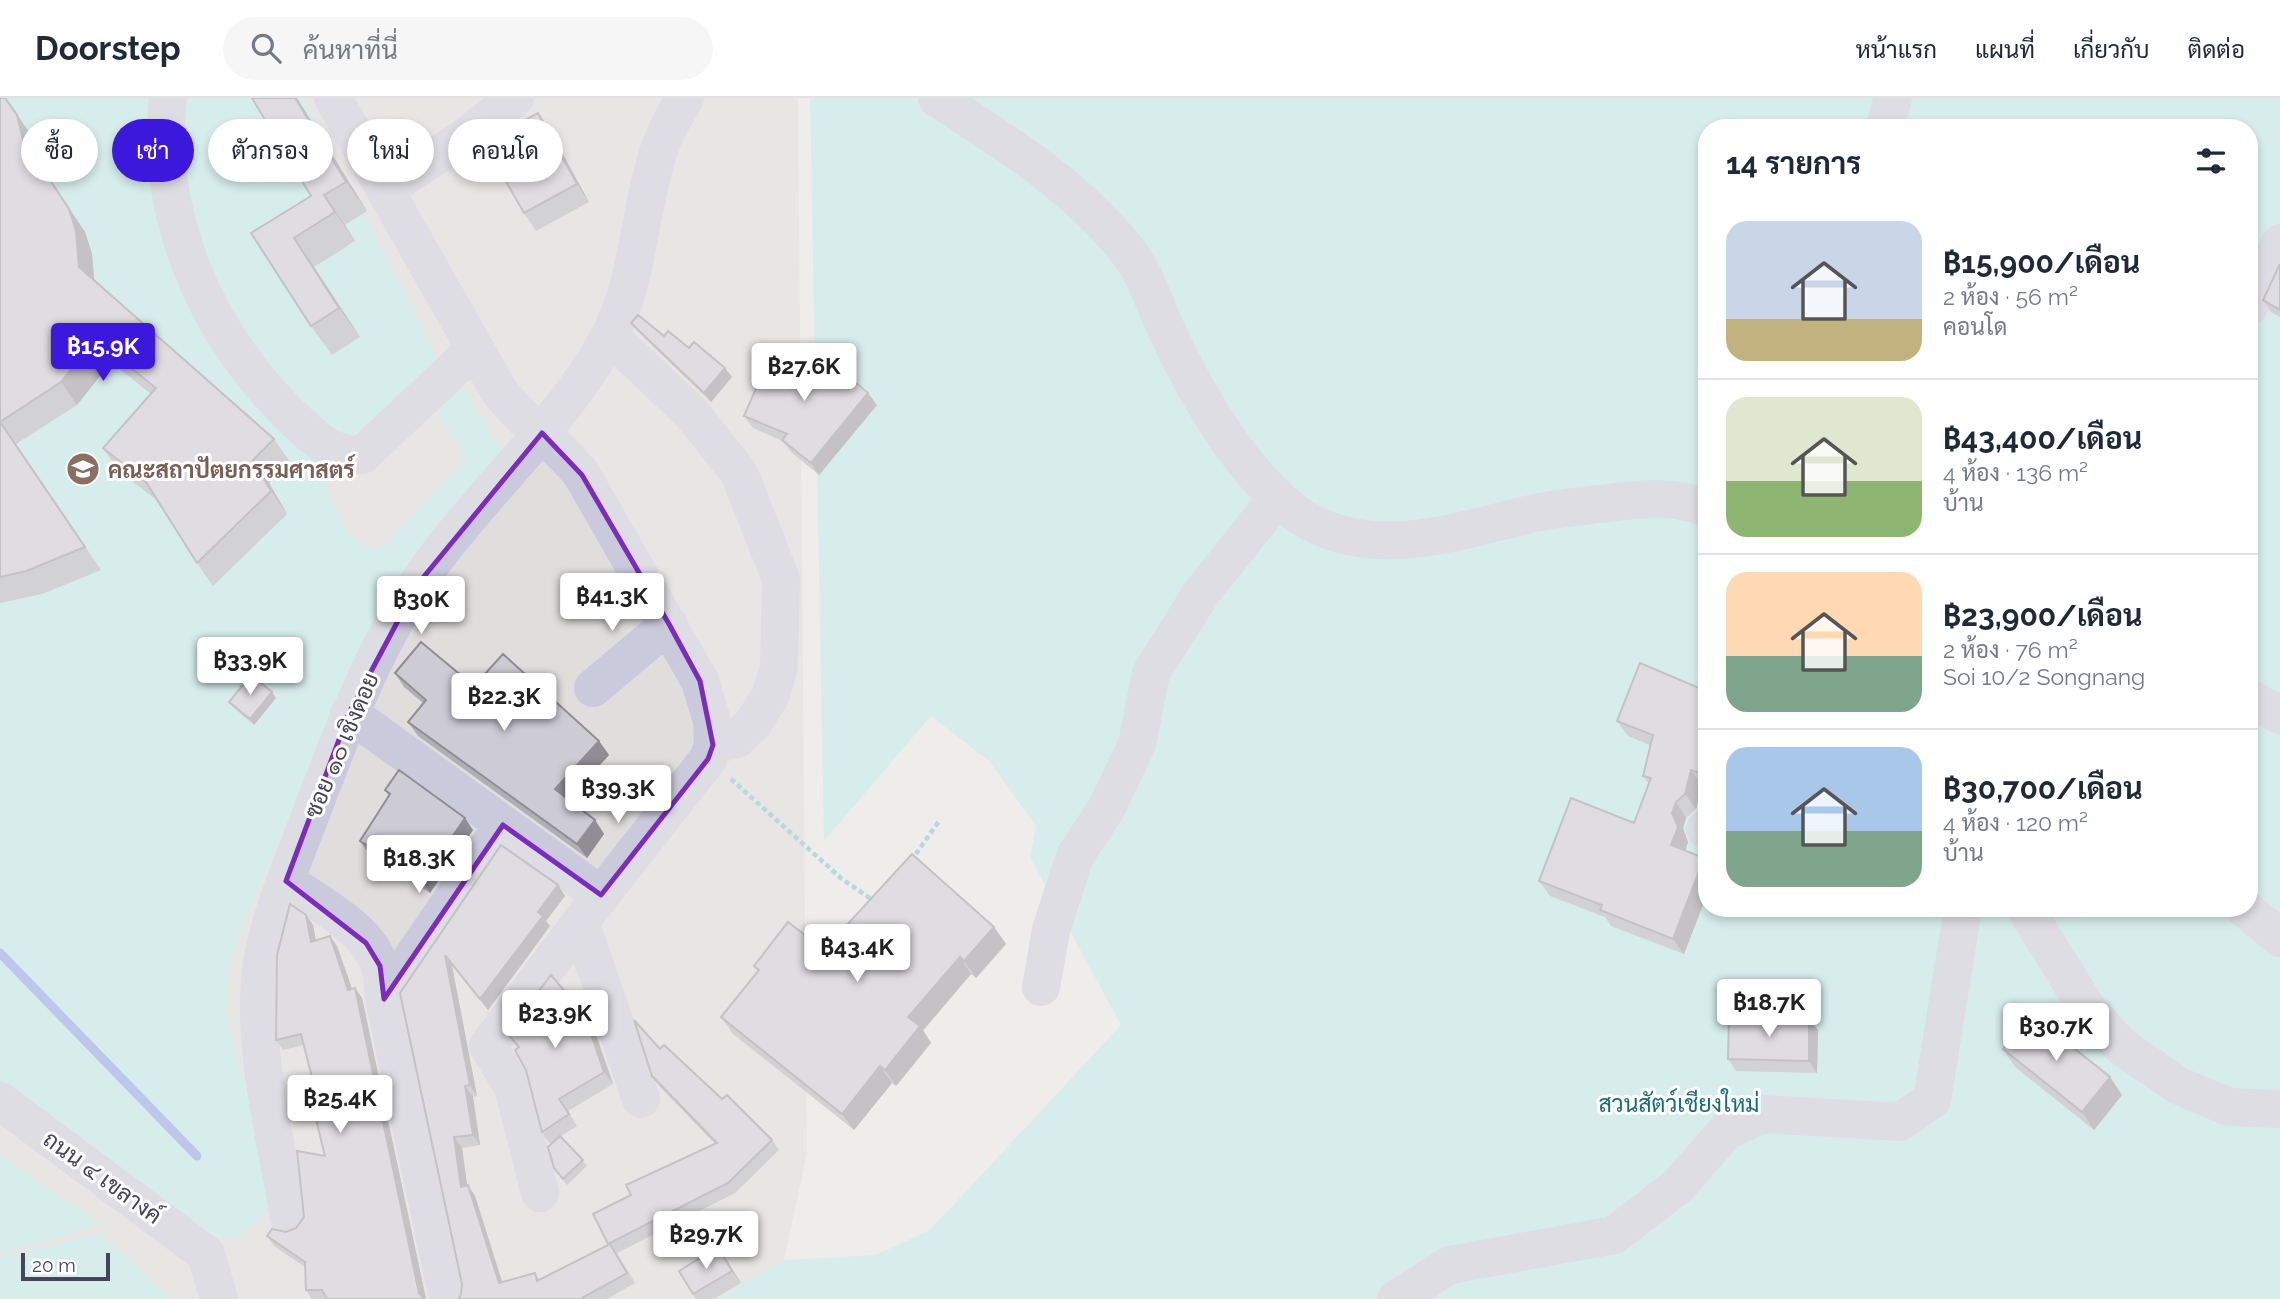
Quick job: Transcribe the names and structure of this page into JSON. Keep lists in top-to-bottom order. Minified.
{"streets":{"street":["ซอย ๑๐ เชิงดอย","ถนน ๔ เขลางค์"]},"parks":["สวนสัตว์เชียงใหม่"],"places":{"school or university":["คณะสถาปัตยกรรมศาสตร์"]},"scale_bar":"20 m","page":{"header":"Doorstep","search":"ค้นหาที่นี่","nav":["หน้าแรก","แผนที่","เกี่ยวกับ","ติดต่อ"],"chip":["ซื้อ","เช่า","ตัวกรอง","ใหม่","คอนโด"],"heading":"14 รายการ","list":[{"name":"฿15,900/เดือน","note":"2 ห้อง · 56 m² · คอนโด"},{"name":"฿43,400/เดือน","note":"4 ห้อง · 136 m² · บ้าน"},{"name":"฿23,900/เดือน","note":"2 ห้อง · 76 m² · Soi 10/2 Songnang"},{"name":"฿30,700/เดือน","note":"4 ห้อง · 120 m² · บ้าน"}],"price":["฿15.9K","฿27.6K","฿41.3K","฿30K","฿33.9K","฿22.3K","฿39.3K","฿18.3K","฿43.4K","฿18.7K","฿23.9K","฿30.7K","฿25.4K","฿29.7K"],"scale":"20 m"}}
